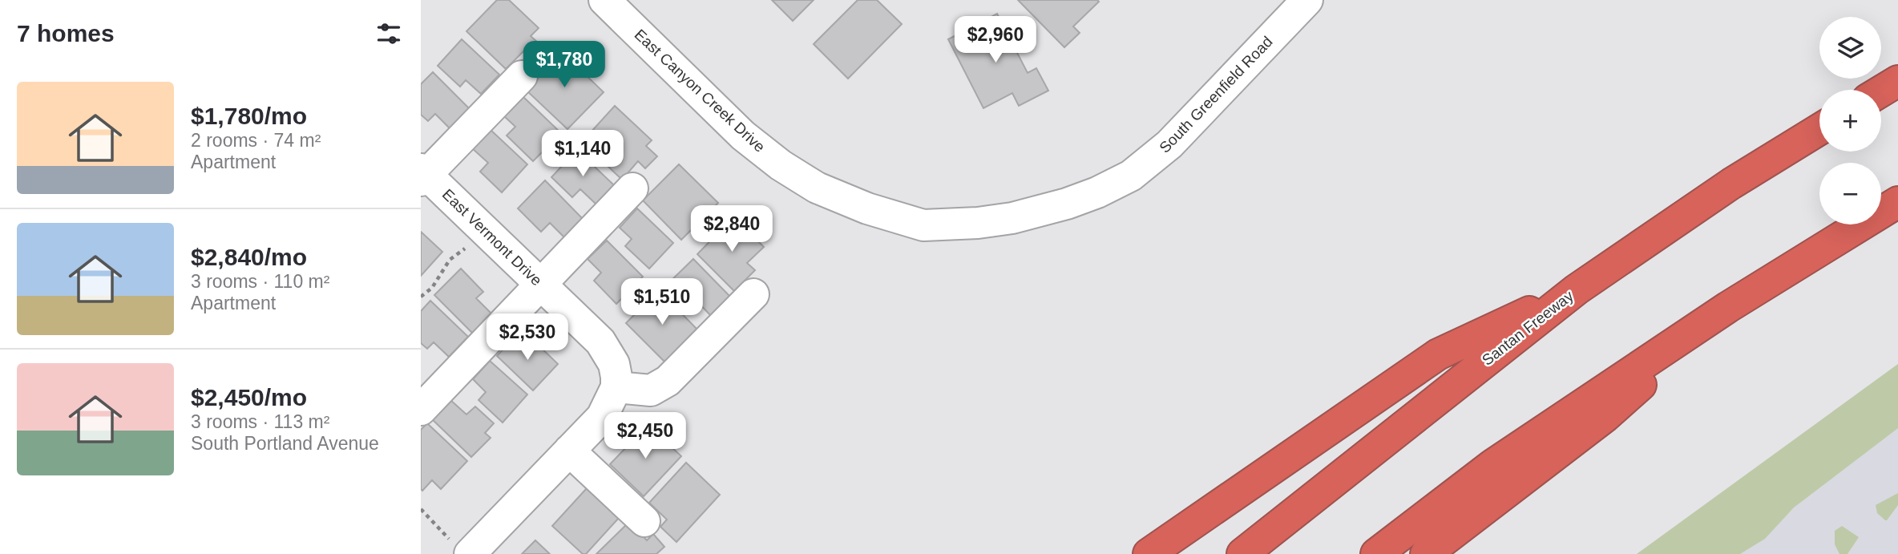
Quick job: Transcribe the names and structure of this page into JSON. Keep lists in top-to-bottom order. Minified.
{"streets":{"highway":["Santan Freeway"],"street":["East Canyon Creek Drive","South Greenfield Road","East Vermont Drive"]},"crossings":[["East Canyon Creek Drive","South Greenfield Road"]],"page":{"heading":"7 homes","price":["$2,960","$1,780","$1,140","$2,840","$1,510","$2,530","$2,450"],"map_buttons":["+","−"],"list":[{"name":"$1,780/mo","note":"2 rooms · 74 m² · Apartment"},{"name":"$2,840/mo","note":"3 rooms · 110 m² · Apartment"},{"name":"$2,450/mo","note":"3 rooms · 113 m² · South Portland Avenue"}]}}
